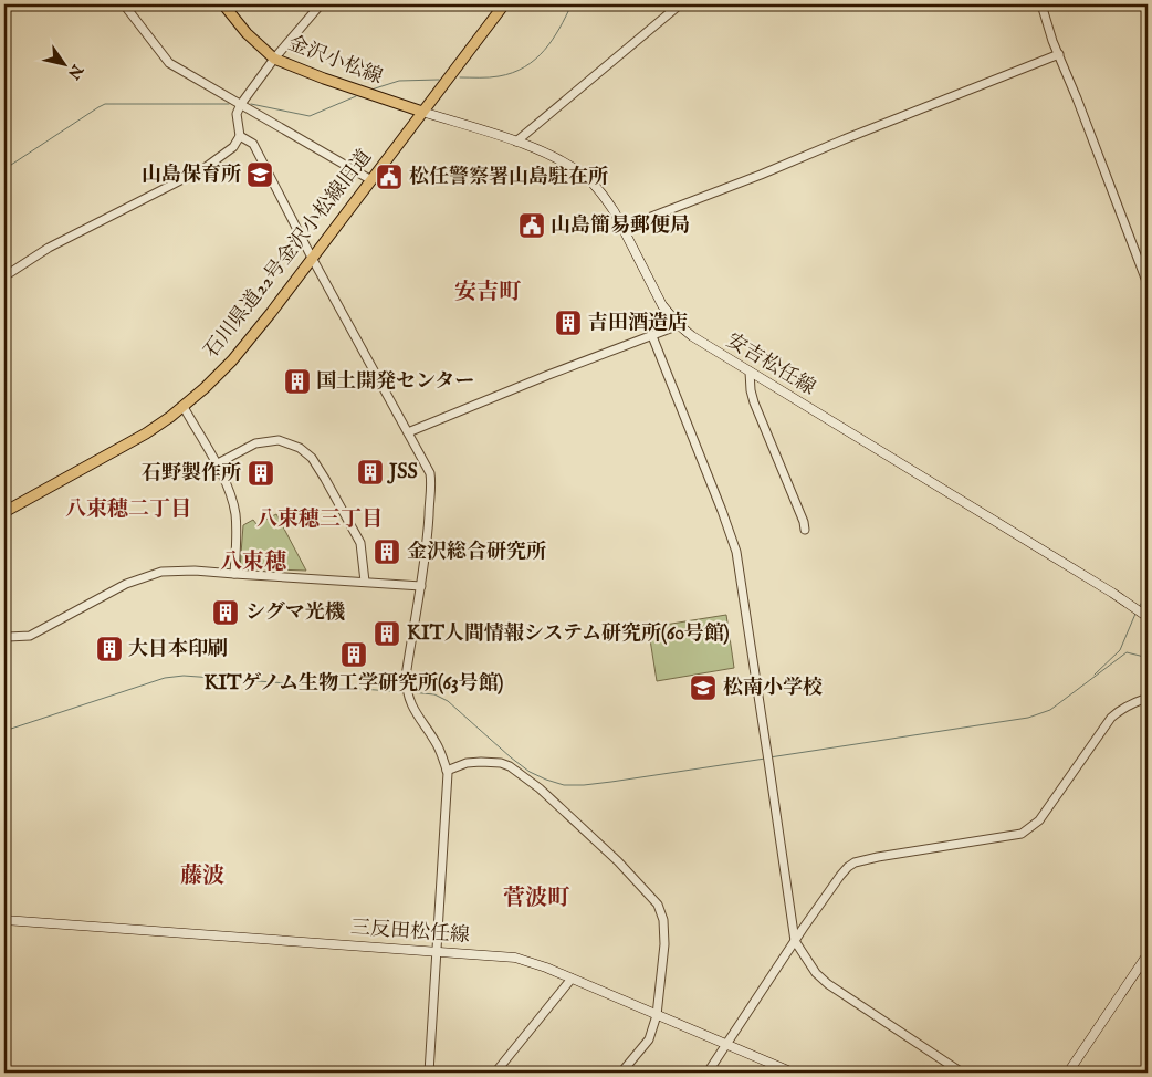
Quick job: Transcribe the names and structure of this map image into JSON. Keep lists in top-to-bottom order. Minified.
{"streets":{"main road":["金沢小松線","石川県道22号金沢小松線旧道","安吉松任線","三反田松任線"]},"crossings":[["金沢小松線","石川県道22号金沢小松線旧道"],["金沢小松線","安吉松任線"],["石川県道22号金沢小松線旧道","安吉松任線"]],"districts":["安吉町","八束穂二丁目","八束穂三丁目","八束穂","藤波","菅波町"],"places":{"school or university":["山島保育所","松南小学校"],"public building":["松任警察署山島駐在所","山島簡易郵便局"],"building":["吉田酒造店","国土開発センター","JSS","石野製作所","金沢総合研究所","シグマ光機","KIT人間情報システム研究所(60号館)","大日本印刷","KITゲノム生物工学研究所(63号館)"]},"north":"bottom right"}
